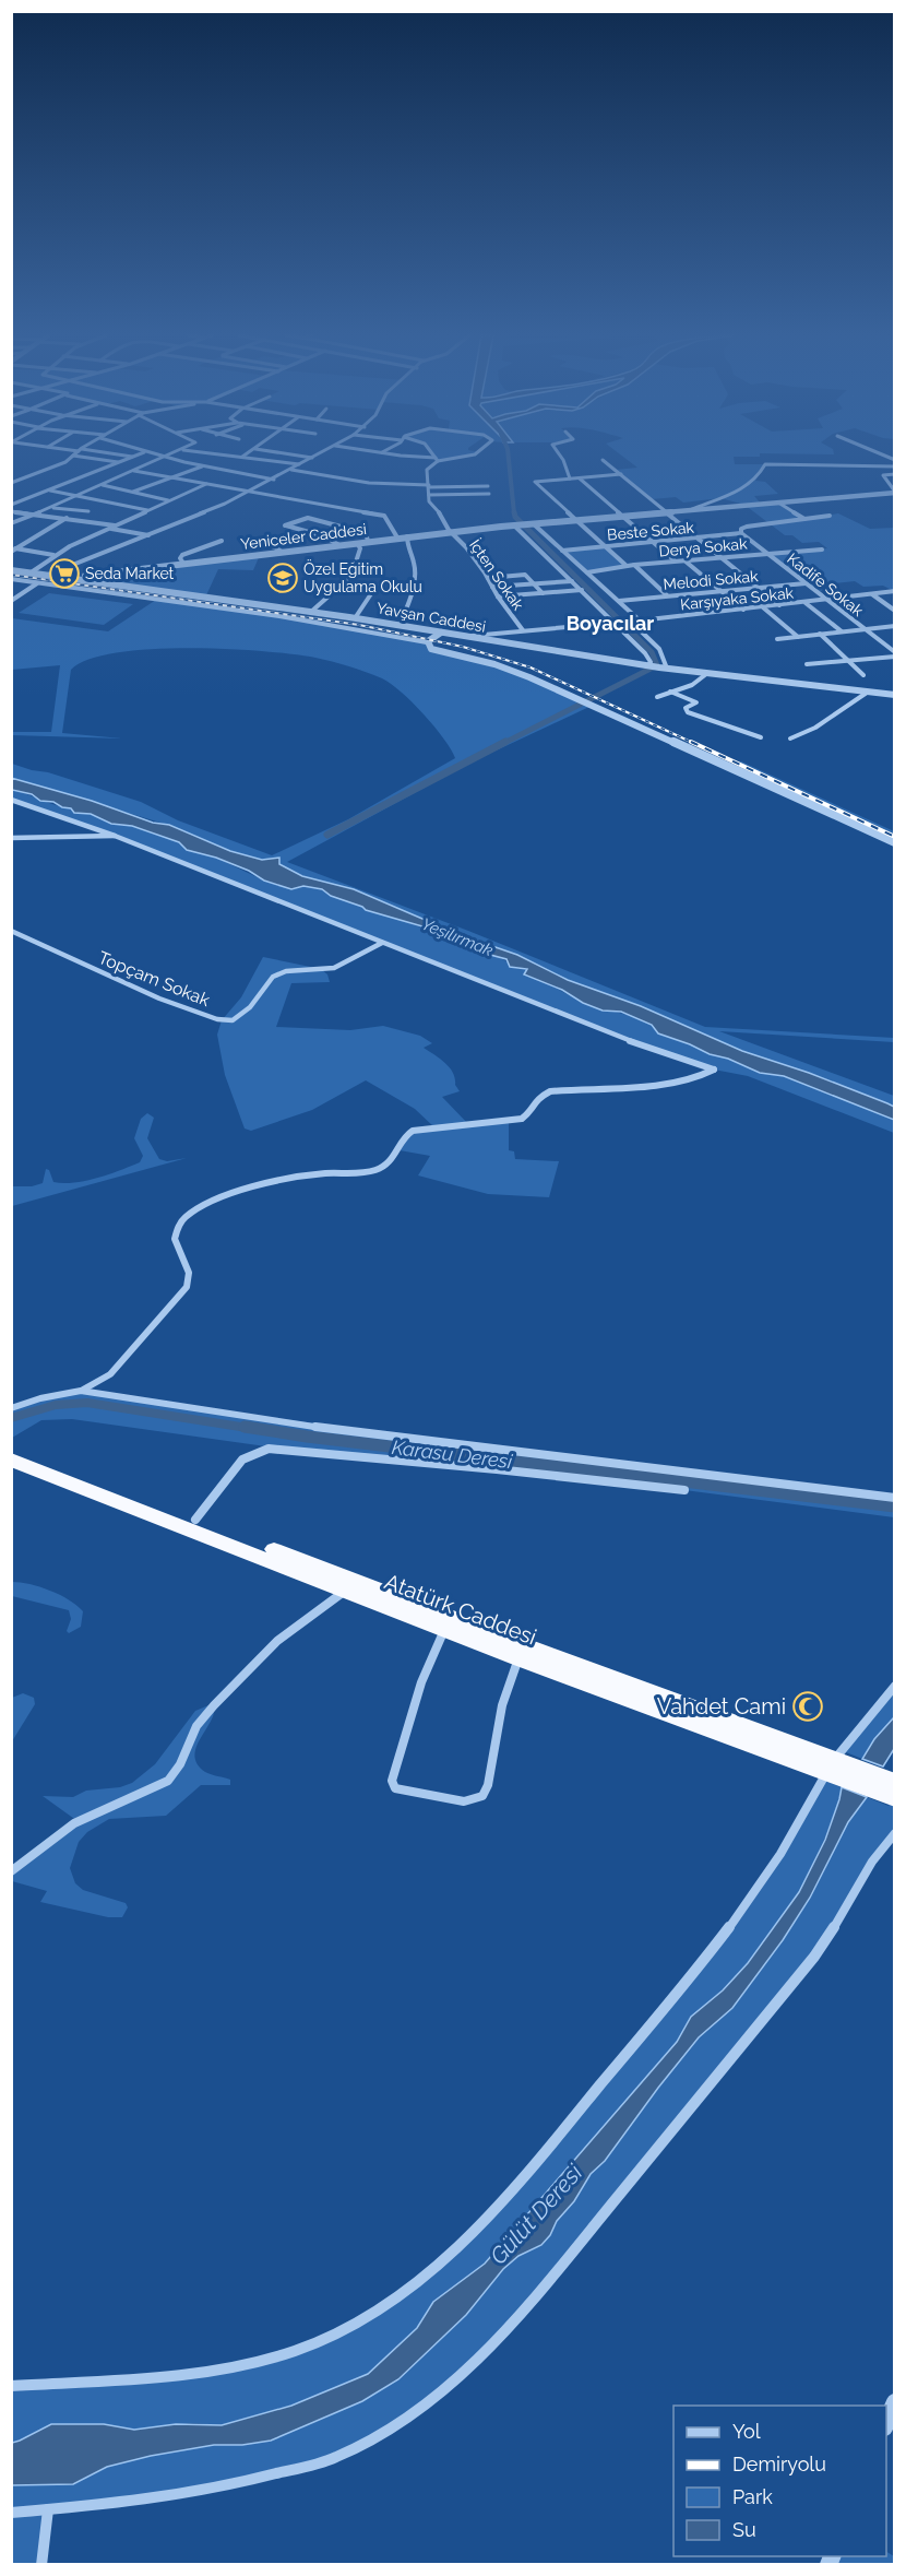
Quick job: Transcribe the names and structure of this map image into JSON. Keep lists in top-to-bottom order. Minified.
{"streets":{"highway":["Atatürk Caddesi"],"street":["Beste Sokak","Yeniceler Caddesi","Derya Sokak","İçten Sokak","Melodi Sokak","Kadife Sokak","Karşıyaka Sokak","Yavşan Caddesi","Topçam Sokak"]},"crossings":[["Beste Sokak","Kadife Sokak"],["Yeniceler Caddesi","İçten Sokak"],["Yeniceler Caddesi","Yavşan Caddesi"],["Derya Sokak","Kadife Sokak"],["İçten Sokak","Karşıyaka Sokak"],["Melodi Sokak","Kadife Sokak"],["Kadife Sokak","Karşıyaka Sokak"],["Karşıyaka Sokak","Yavşan Caddesi"]],"districts":["Boyacılar"],"water":["Yeşilırmak","Karasu Deresi","Gülüt Deresi"],"places":{"supermarket":["Seda Market"],"school or university":["Özel Eğitim Uygulama Okulu"],"mosque":["Vahdet Cami"]},"legend":["Yol","Demiryolu","Park","Su"]}
